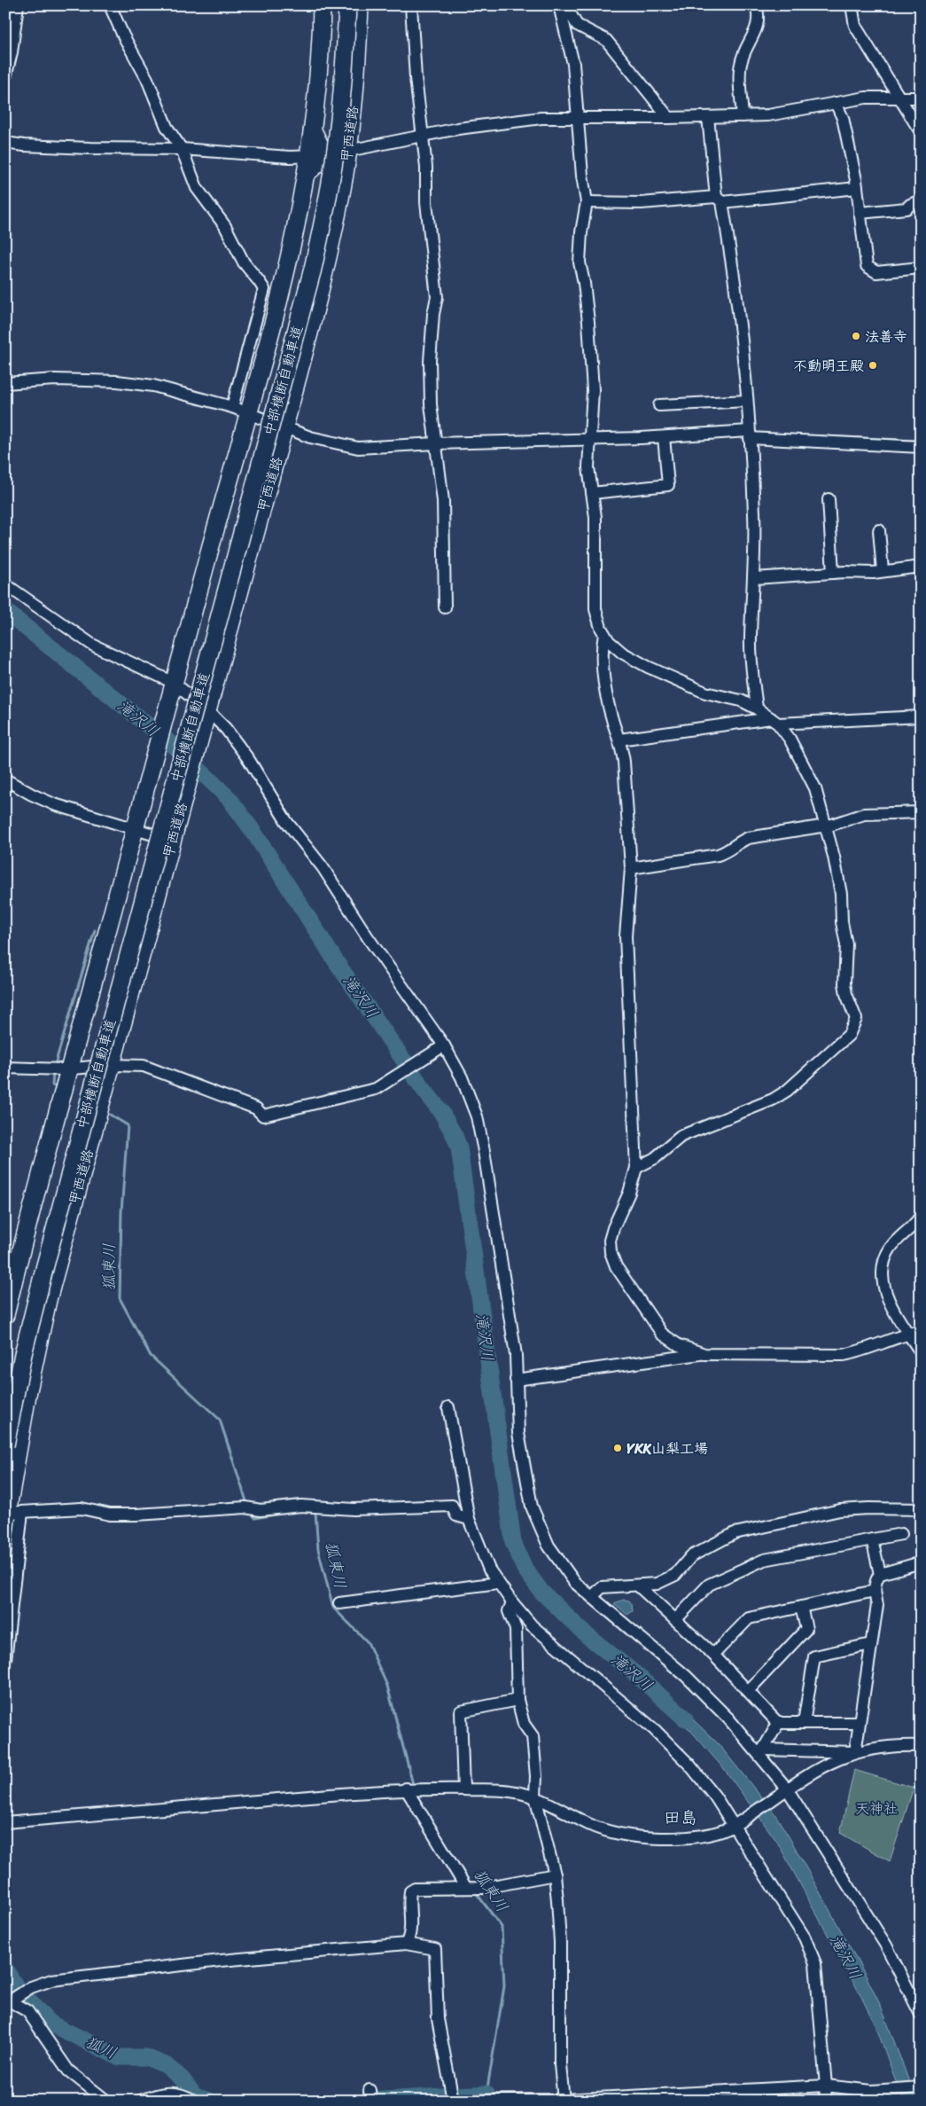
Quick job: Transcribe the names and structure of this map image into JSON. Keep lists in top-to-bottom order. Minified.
{"streets":{"highway":["甲西道路","中部横断自動車道"]},"districts":["田島"],"water":["滝沢川","狐東川","狐川"],"parks":["天神社"],"places":["法善寺","不動明王殿","YKK山梨工場"]}
